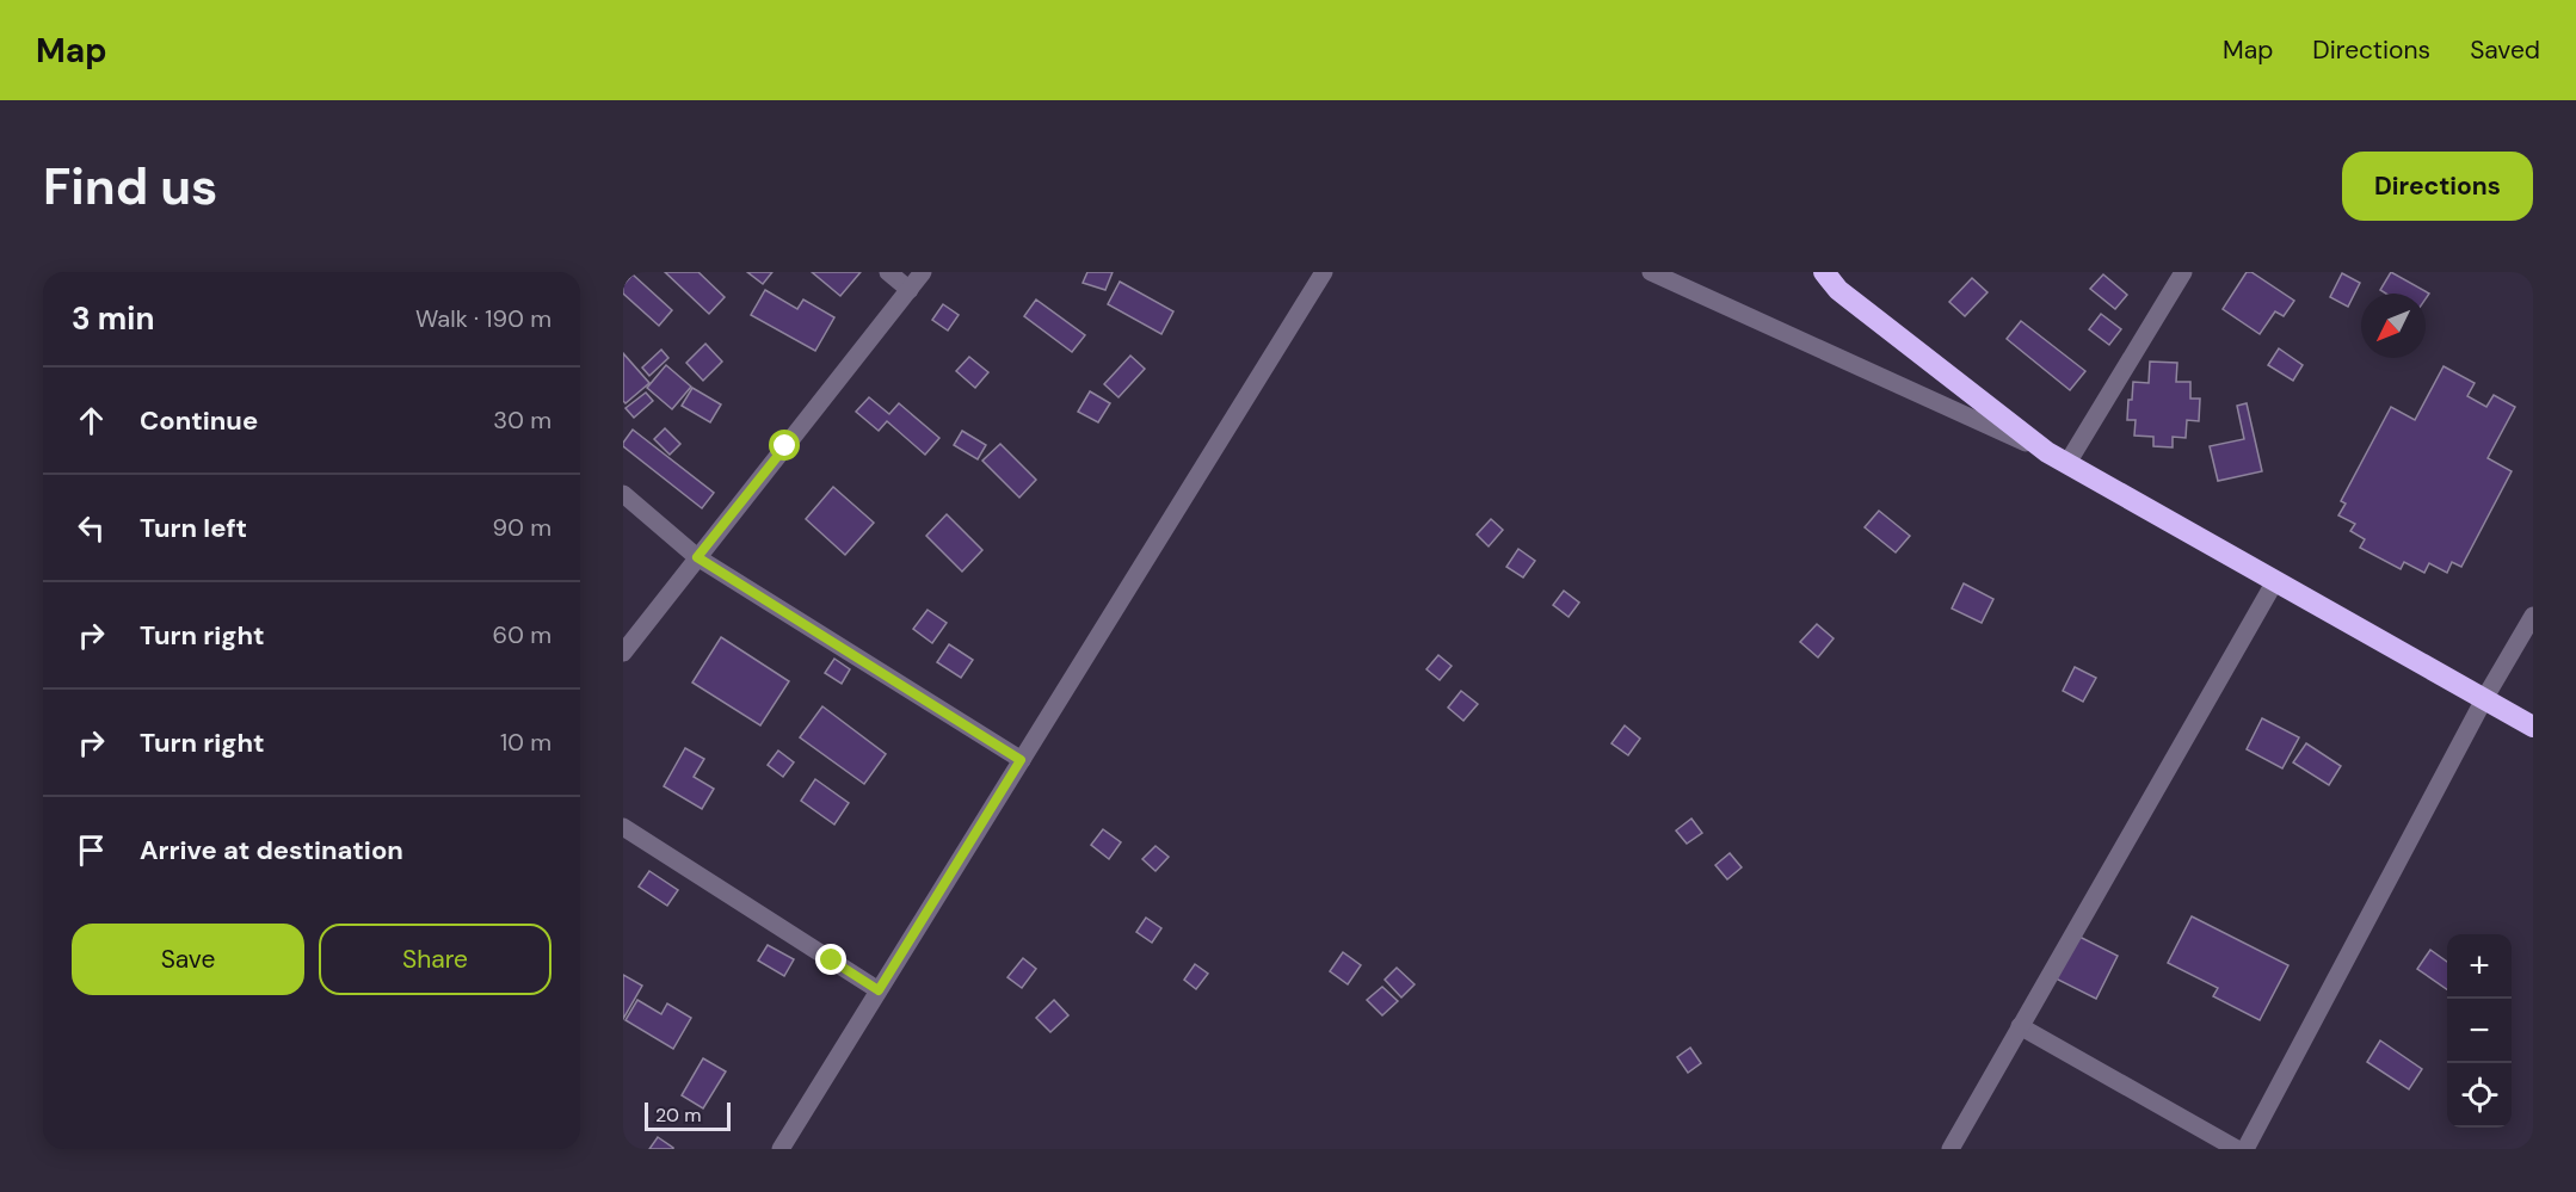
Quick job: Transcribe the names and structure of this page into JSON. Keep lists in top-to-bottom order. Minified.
{"scale_bar":"20 m","north":"bottom left","page":{"header":"Map","nav":["Map","Directions","Saved"],"buttons":["Directions",["Save","Share"]],"title":"Find us","heading":["3 min","Walk · 190 m"],"list":[["Continue","30 m"],["Turn left","90 m"],["Turn right","60 m"],["Turn right","10 m"],"Arrive at destination"],"map_buttons":["+","−"],"scale":"20 m"}}
